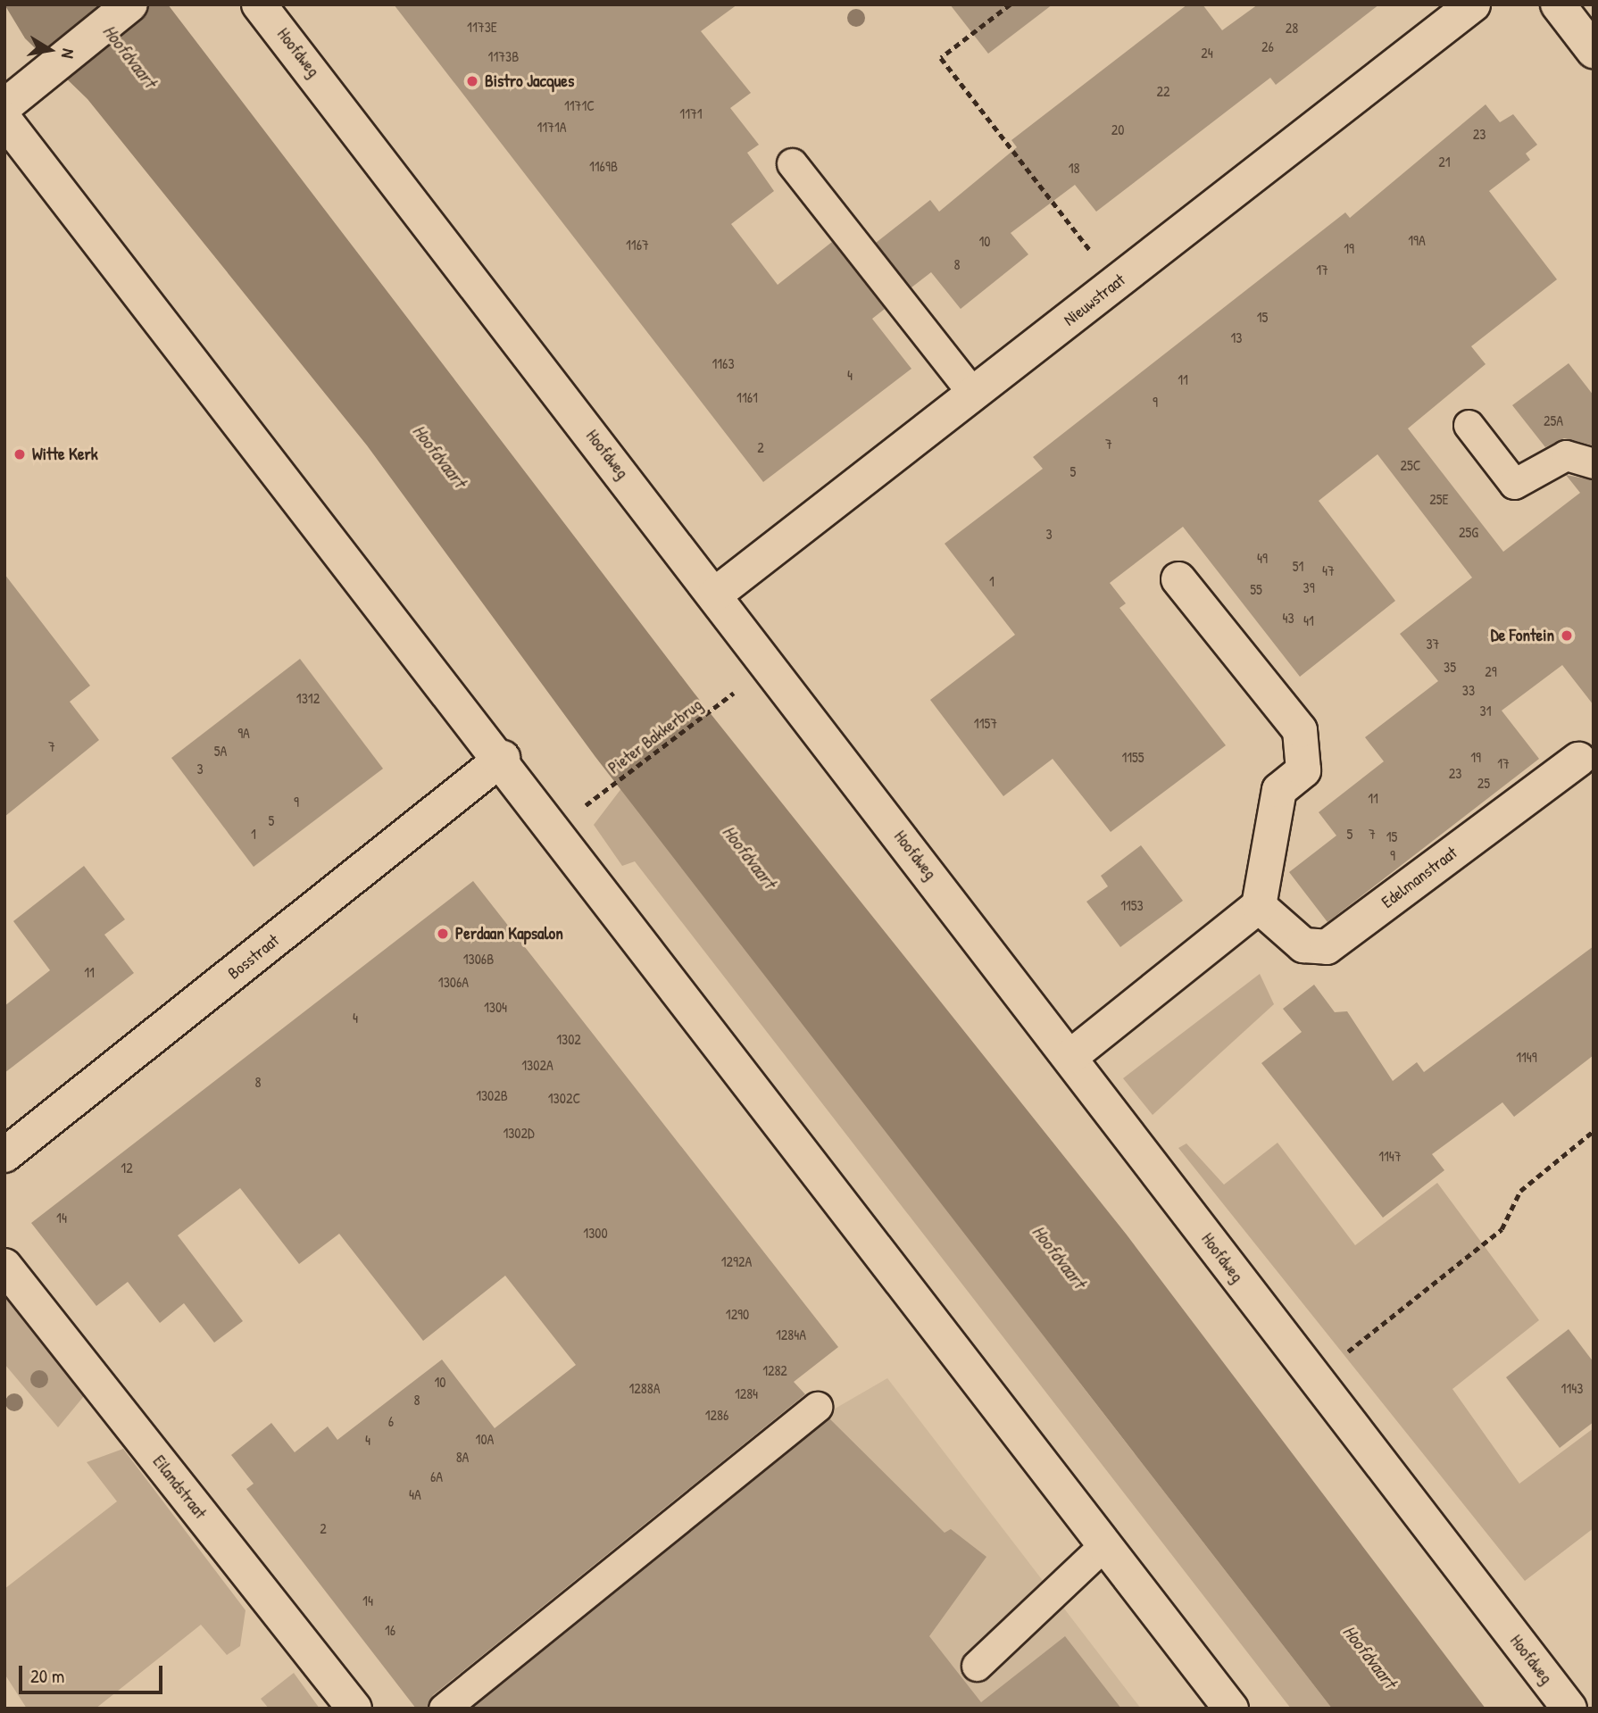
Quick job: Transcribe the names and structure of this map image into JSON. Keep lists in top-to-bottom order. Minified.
{"streets":{"street":["Hoofdweg","Nieuwstraat","Edelmanstraat","Bosstraat","Eilandstraat"],"path":["Pieter Bakkerbrug"]},"crossings":[["Hoofdweg","Nieuwstraat"]],"water":["Hoofdvaart"],"places":["Bistro Jacques","Witte Kerk","De Fontein","Perdaan Kapsalon"],"house_numbers":["1173E","28","26","24","1173B","22","1171C","1171","1171A","20","23","21","1169B","18","19A","10","1167","19","8","17","15","13","1163","4","11","1161","9","25A","7","2","25C","5","25E","25G","3","49","51","47","1","39","55","43","41","37","35","29","33","1312","31","1157","9A","7","5A","1155","19","17","3","23","25","11","9","5","1","5","7","15","9","1153","1306B","11","1306A","1304","4","1302","1149","1302A","8","1302B","1302C","1302D","1147","12","14","1300","1292A","1290","1284A","1282","10","1288A","1143","1284","8","1286","6","10A","4","8A","6A","4A","2","14","16"],"scale_bar":"20 m","north":"right"}
